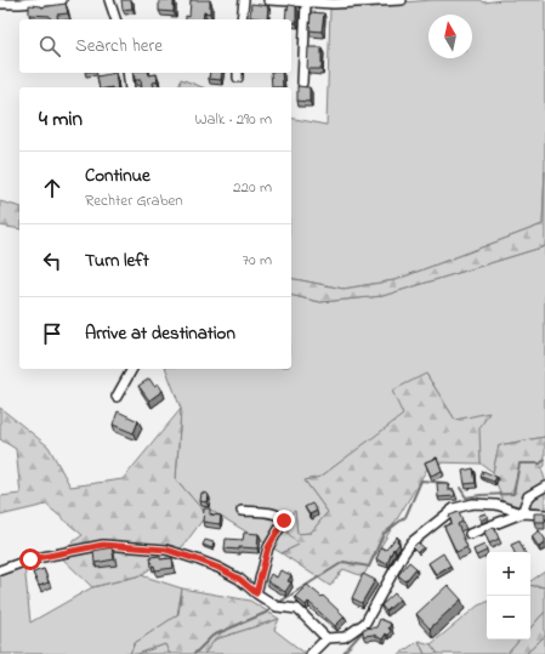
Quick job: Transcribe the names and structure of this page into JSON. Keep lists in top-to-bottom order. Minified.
{"north":"top","page":{"search":"Search here","heading":["4 min","Walk · 290 m"],"list":[["Continue","Rechter Graben","220 m"],["Turn left","70 m"],"Arrive at destination"],"map_buttons":["+","−"]}}
